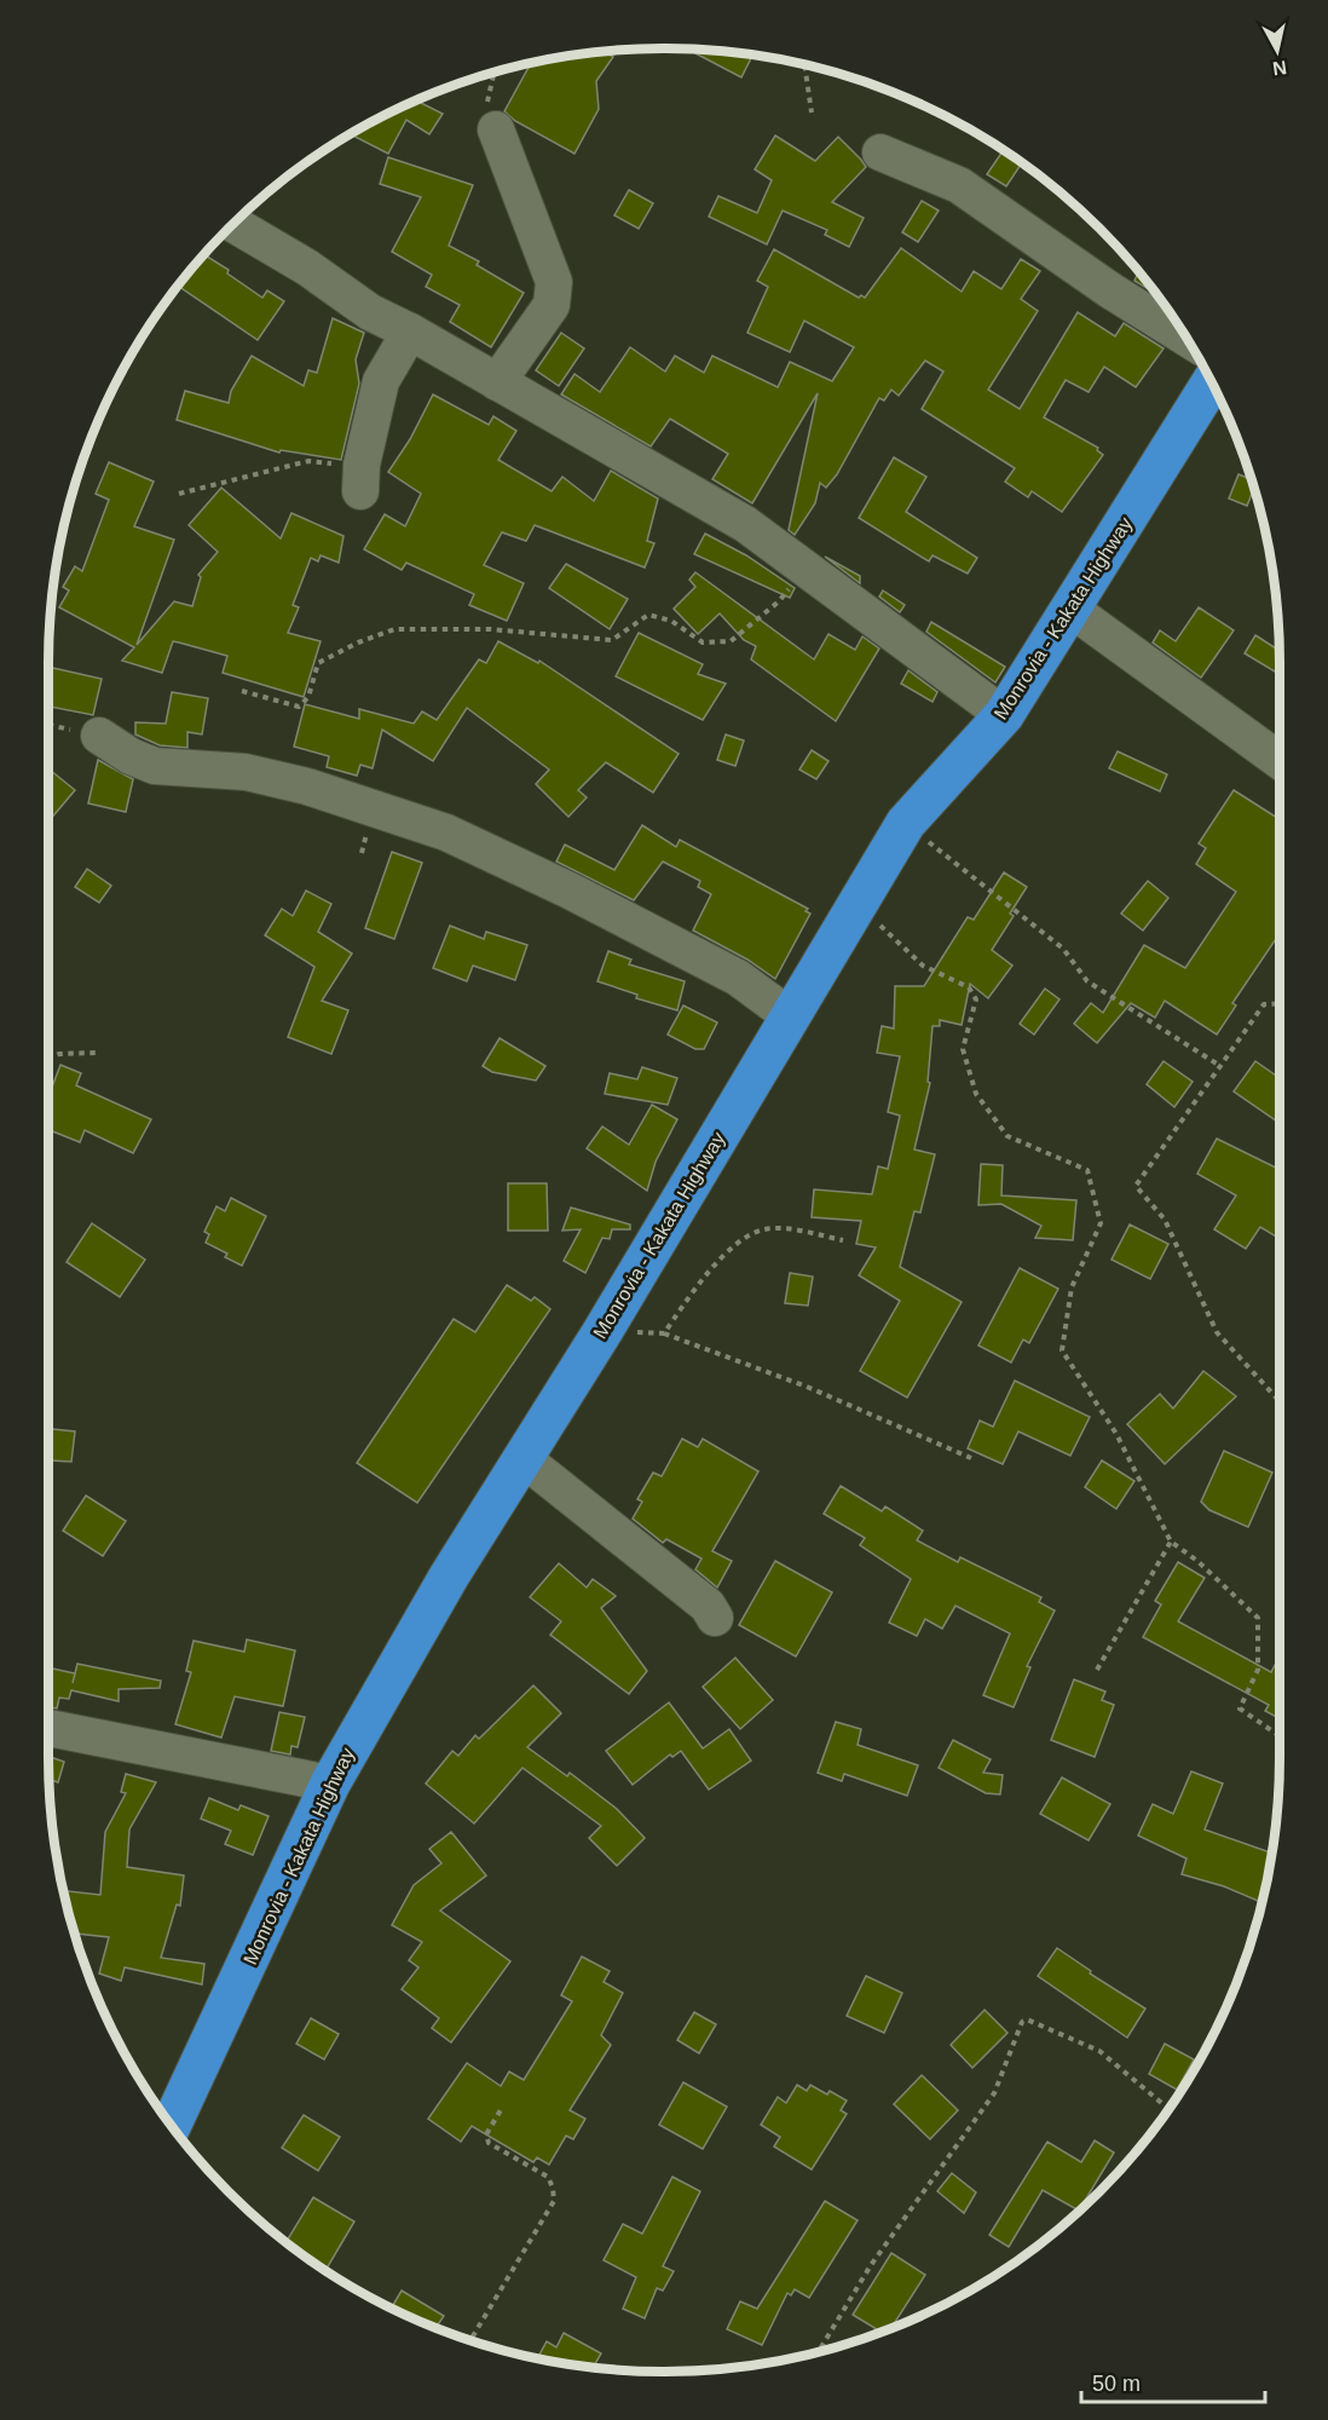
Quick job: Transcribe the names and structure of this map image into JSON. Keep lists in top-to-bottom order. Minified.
{"streets":{"highway":["Monrovia - Kakata Highway"]},"scale_bar":"50 m","north":"bottom"}
